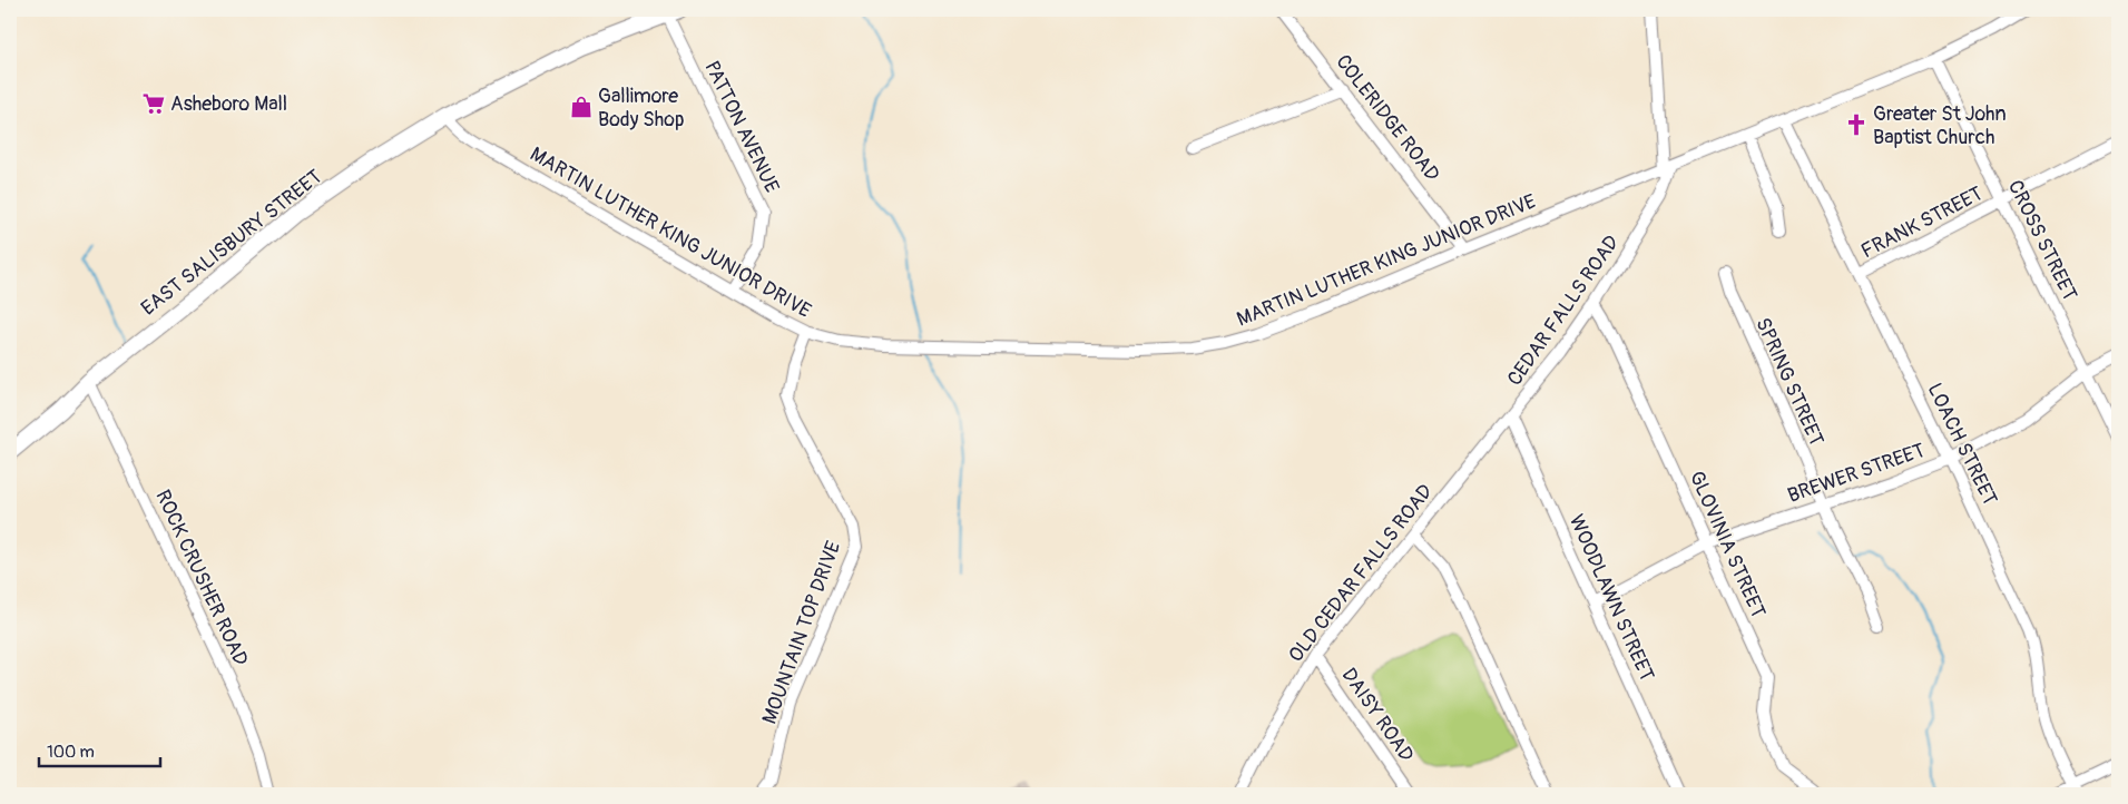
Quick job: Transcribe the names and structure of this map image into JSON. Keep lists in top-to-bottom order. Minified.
{"streets":{"main road":["EAST SALISBURY STREET"],"street":["COLERIDGE ROAD","PATTON AVENUE","FRANK STREET","MARTIN LUTHER KING JUNIOR DRIVE","CROSS STREET","CEDAR FALLS ROAD","SPRING STREET","LOACH STREET","BREWER STREET","GLOVINIA STREET","OLD CEDAR FALLS ROAD","ROCK CRUSHER ROAD","WOODLAWN STREET","MOUNTAIN TOP DRIVE","DAISY ROAD"]},"crossings":[["COLERIDGE ROAD","MARTIN LUTHER KING JUNIOR DRIVE"],["PATTON AVENUE","MARTIN LUTHER KING JUNIOR DRIVE"],["PATTON AVENUE","EAST SALISBURY STREET"],["FRANK STREET","CROSS STREET"],["FRANK STREET","LOACH STREET"],["MARTIN LUTHER KING JUNIOR DRIVE","CROSS STREET"],["MARTIN LUTHER KING JUNIOR DRIVE","EAST SALISBURY STREET"],["MARTIN LUTHER KING JUNIOR DRIVE","CEDAR FALLS ROAD"],["MARTIN LUTHER KING JUNIOR DRIVE","LOACH STREET"],["MARTIN LUTHER KING JUNIOR DRIVE","MOUNTAIN TOP DRIVE"],["CROSS STREET","BREWER STREET"],["EAST SALISBURY STREET","ROCK CRUSHER ROAD"],["CEDAR FALLS ROAD","GLOVINIA STREET"],["CEDAR FALLS ROAD","OLD CEDAR FALLS ROAD"],["CEDAR FALLS ROAD","WOODLAWN STREET"],["SPRING STREET","BREWER STREET"],["LOACH STREET","BREWER STREET"],["BREWER STREET","GLOVINIA STREET"],["BREWER STREET","WOODLAWN STREET"],["OLD CEDAR FALLS ROAD","DAISY ROAD"]],"places":{"supermarket":["Asheboro Mall"],"shop":["Gallimore Body Shop"],"church":["Greater St John Baptist Church"]},"scale_bar":"100 m"}
